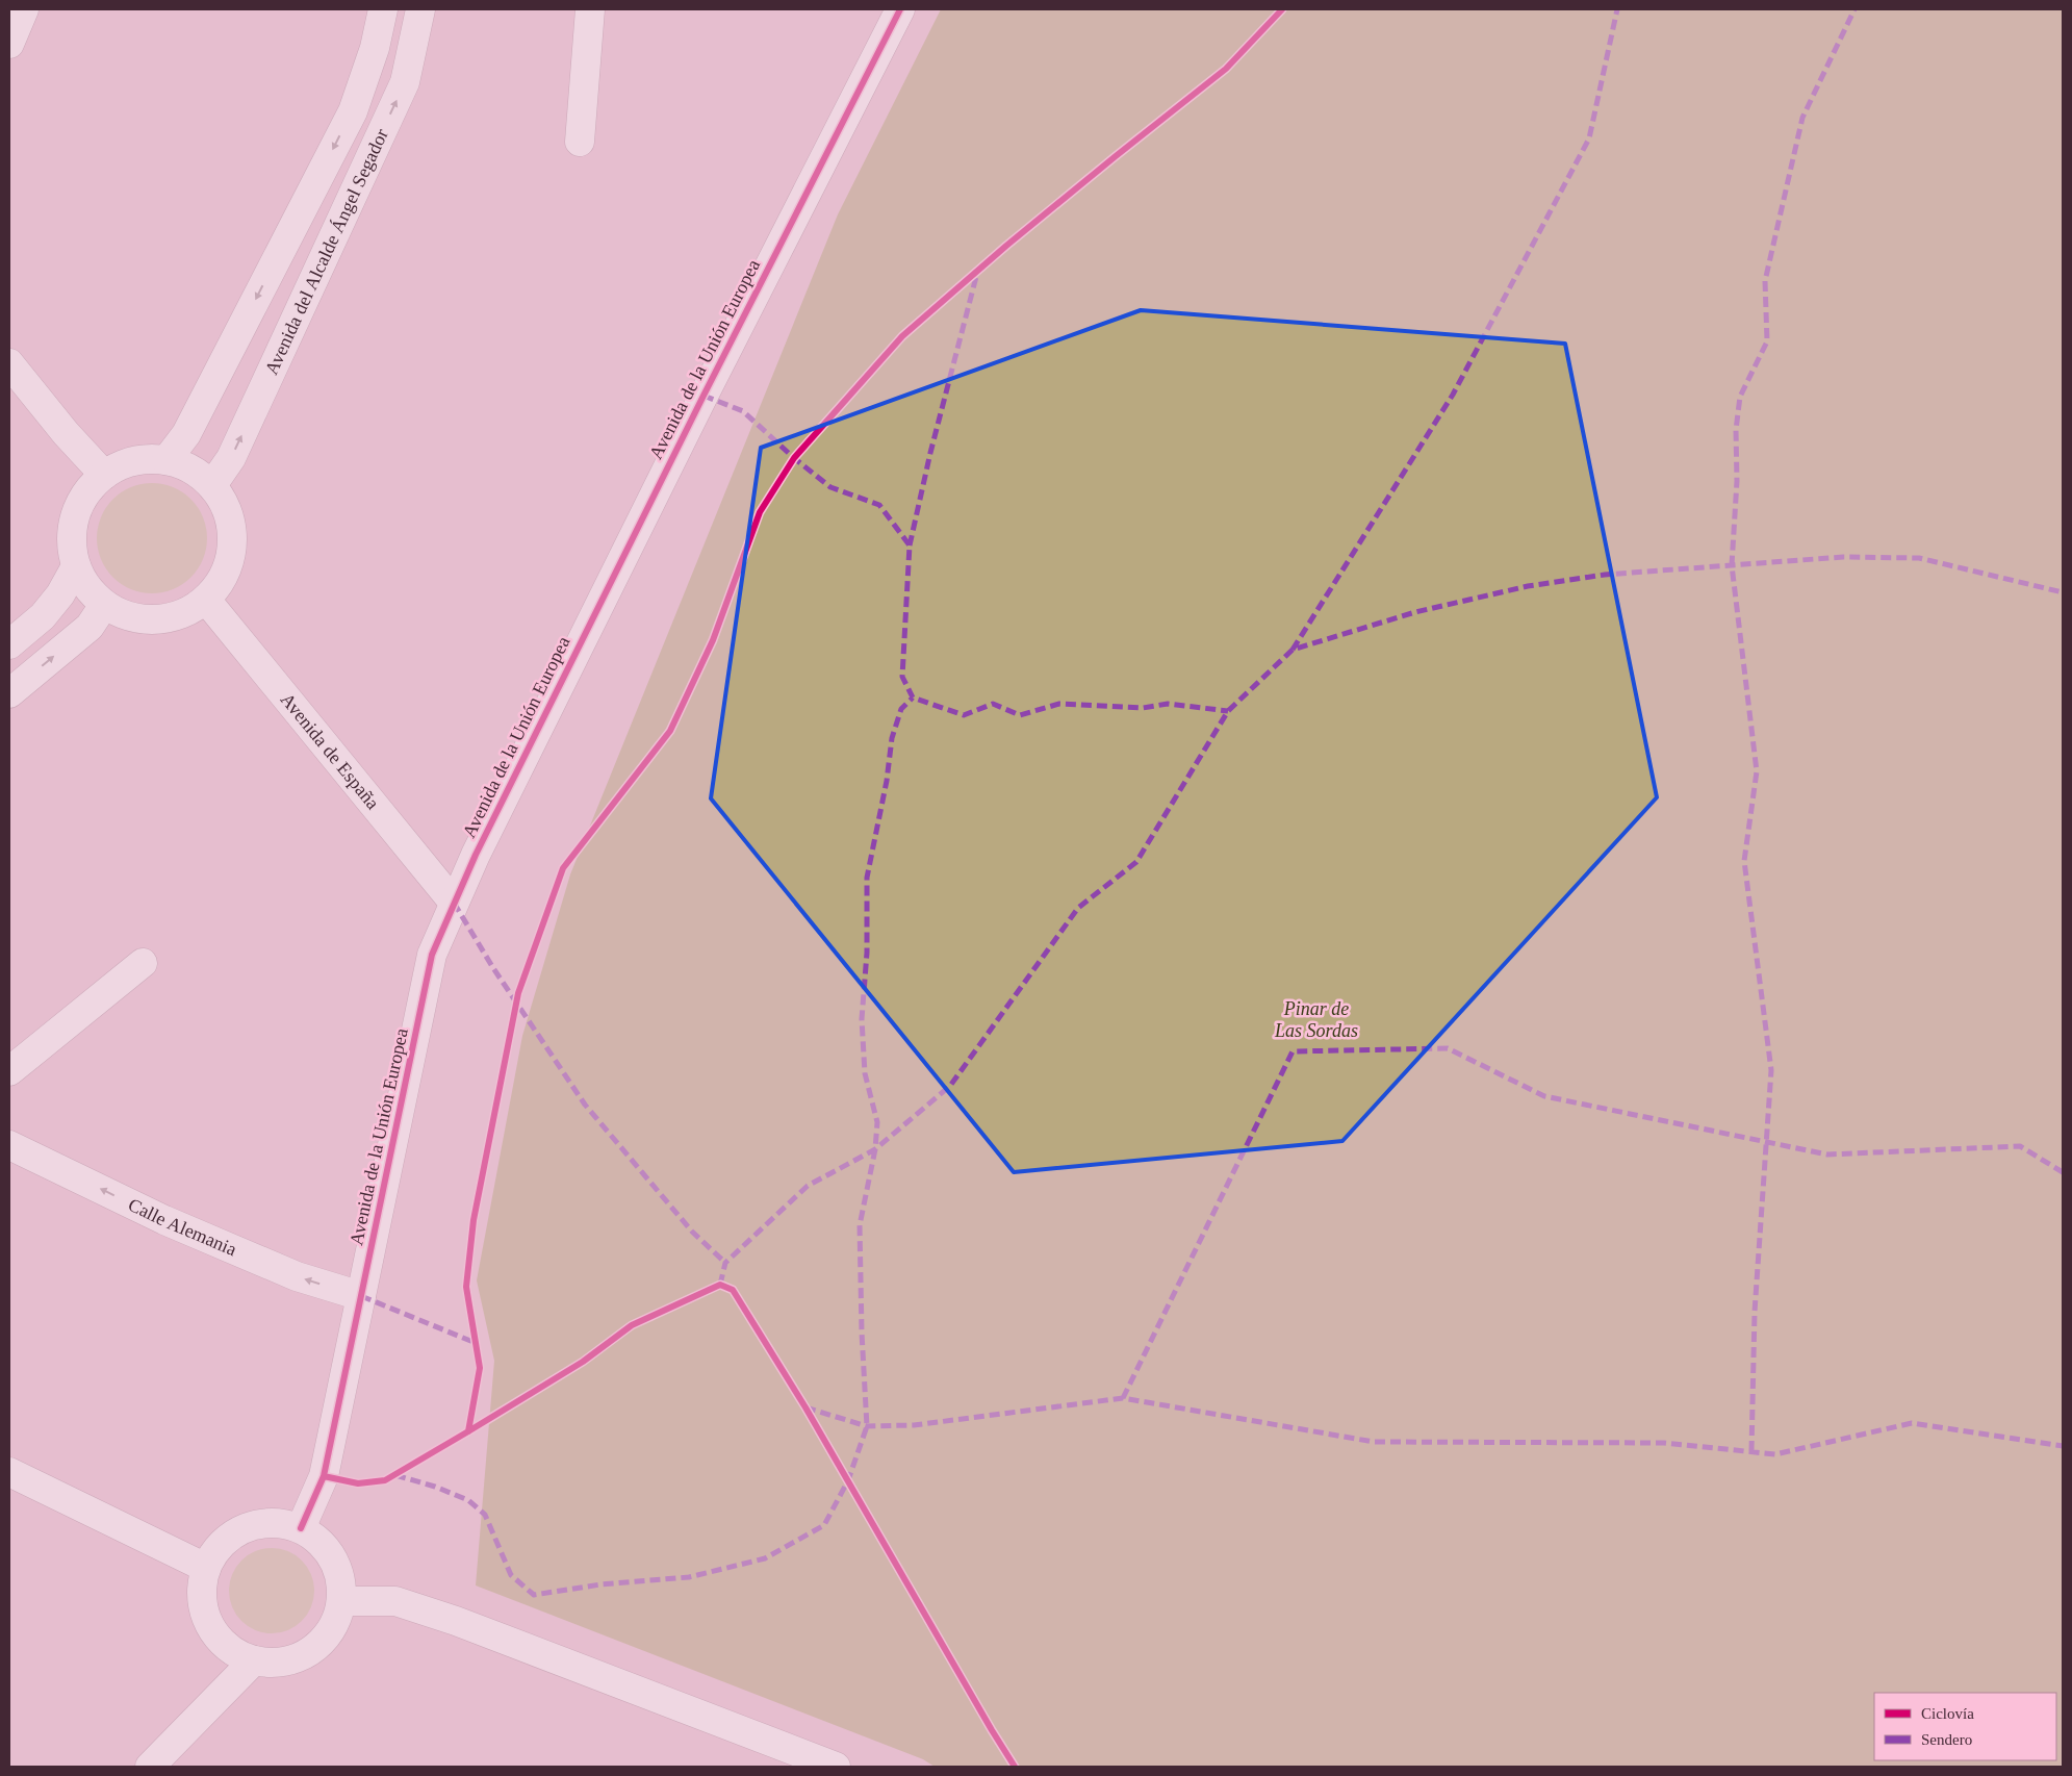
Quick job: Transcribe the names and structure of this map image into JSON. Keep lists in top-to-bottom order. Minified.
{"streets":{"street":["Avenida del Alcalde Ángel Segador","Avenida de la Unión Europea","Avenida de España","Calle Alemania"]},"crossings":[["Avenida del Alcalde Ángel Segador","Avenida de España"],["Avenida de la Unión Europea","Avenida de España"],["Avenida de la Unión Europea","Calle Alemania"]],"one_way":["Calle Alemania"],"parks":["Pinar de Las Sordas"],"legend":["Ciclovía","Sendero"]}
